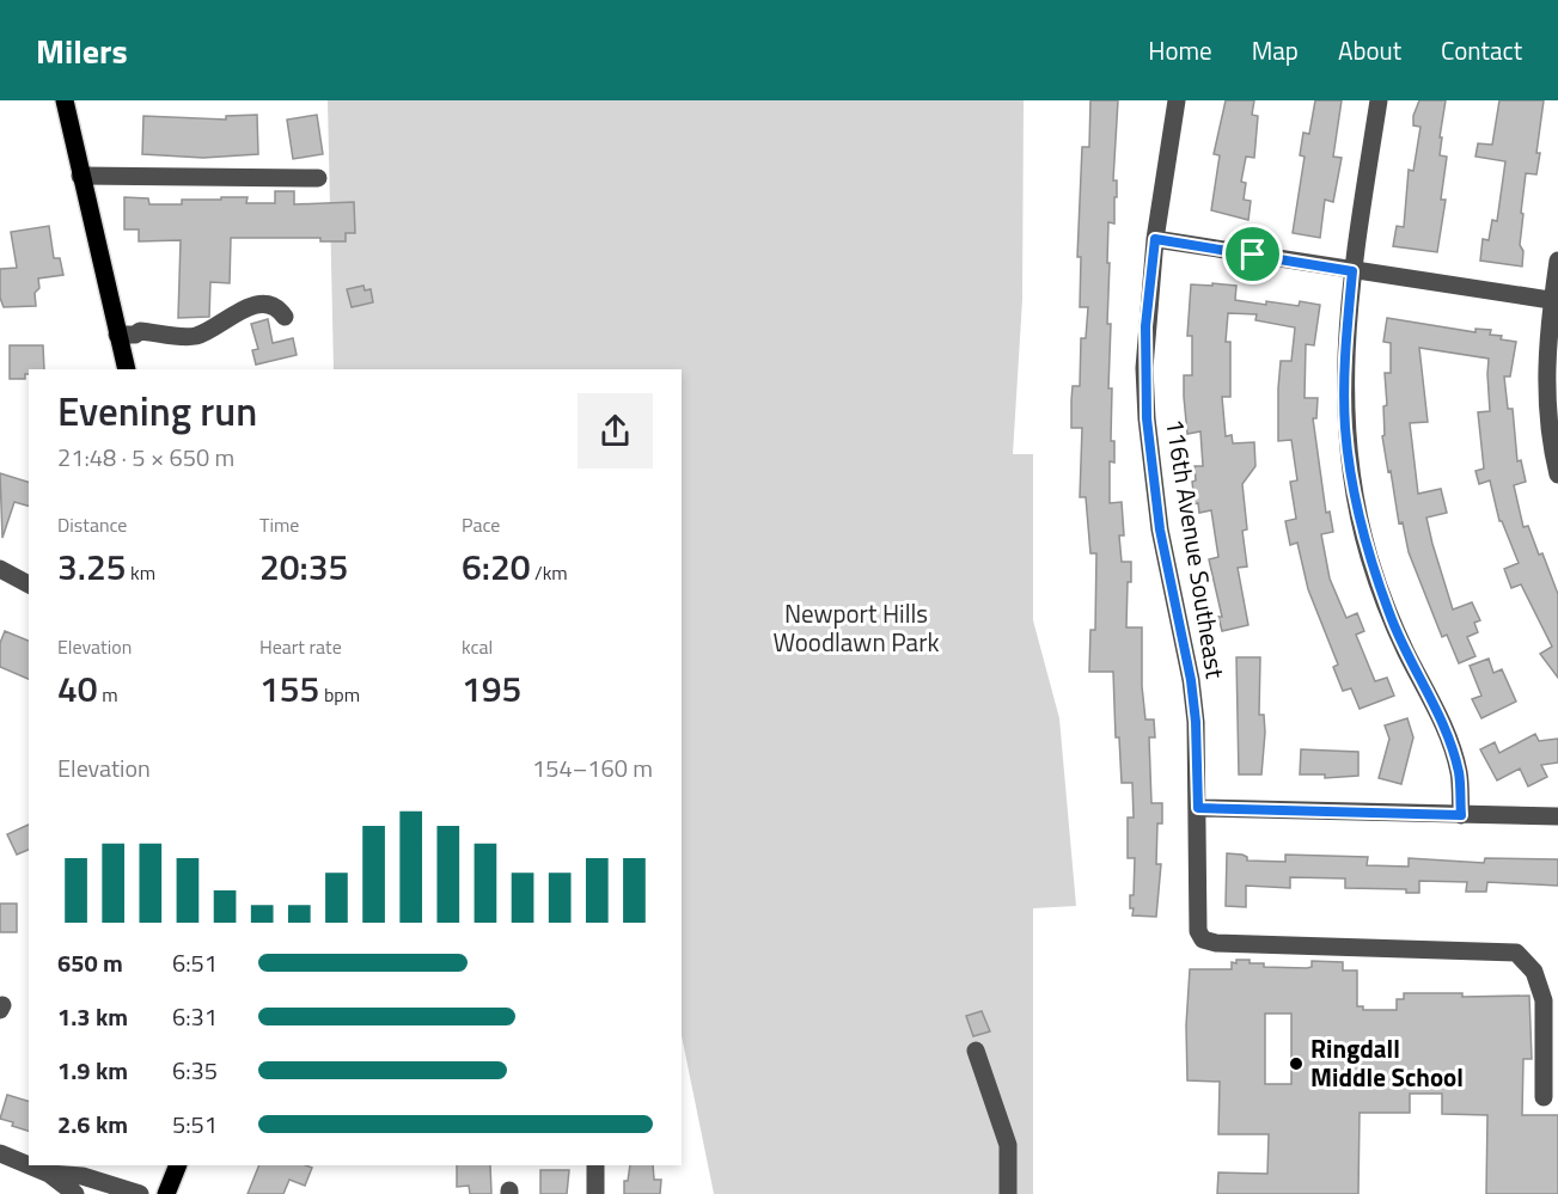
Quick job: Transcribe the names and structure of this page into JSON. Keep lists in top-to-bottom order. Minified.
{"streets":{"street":["116th Avenue Southeast"]},"parks":["Newport Hills Woodlawn Park"],"places":["Ringdall Middle School"],"page":{"header":"Milers","nav":["Home","Map","About","Contact"],"heading":["Evening run","21:48 · 5 × 650 m"],"stats":[["Distance","3.25 km"],["Time","20:35"],["Pace","6:20 /km"],["Elevation","40 m"],["Heart rate","155 bpm"],["kcal","195"]],"chart":["Elevation","154–160 m"],"list":[{"name":"650 m","note":"6:51"},{"name":"1.3 km","note":"6:31"},{"name":"1.9 km","note":"6:35"},{"name":"2.6 km","note":"5:51"}]}}
